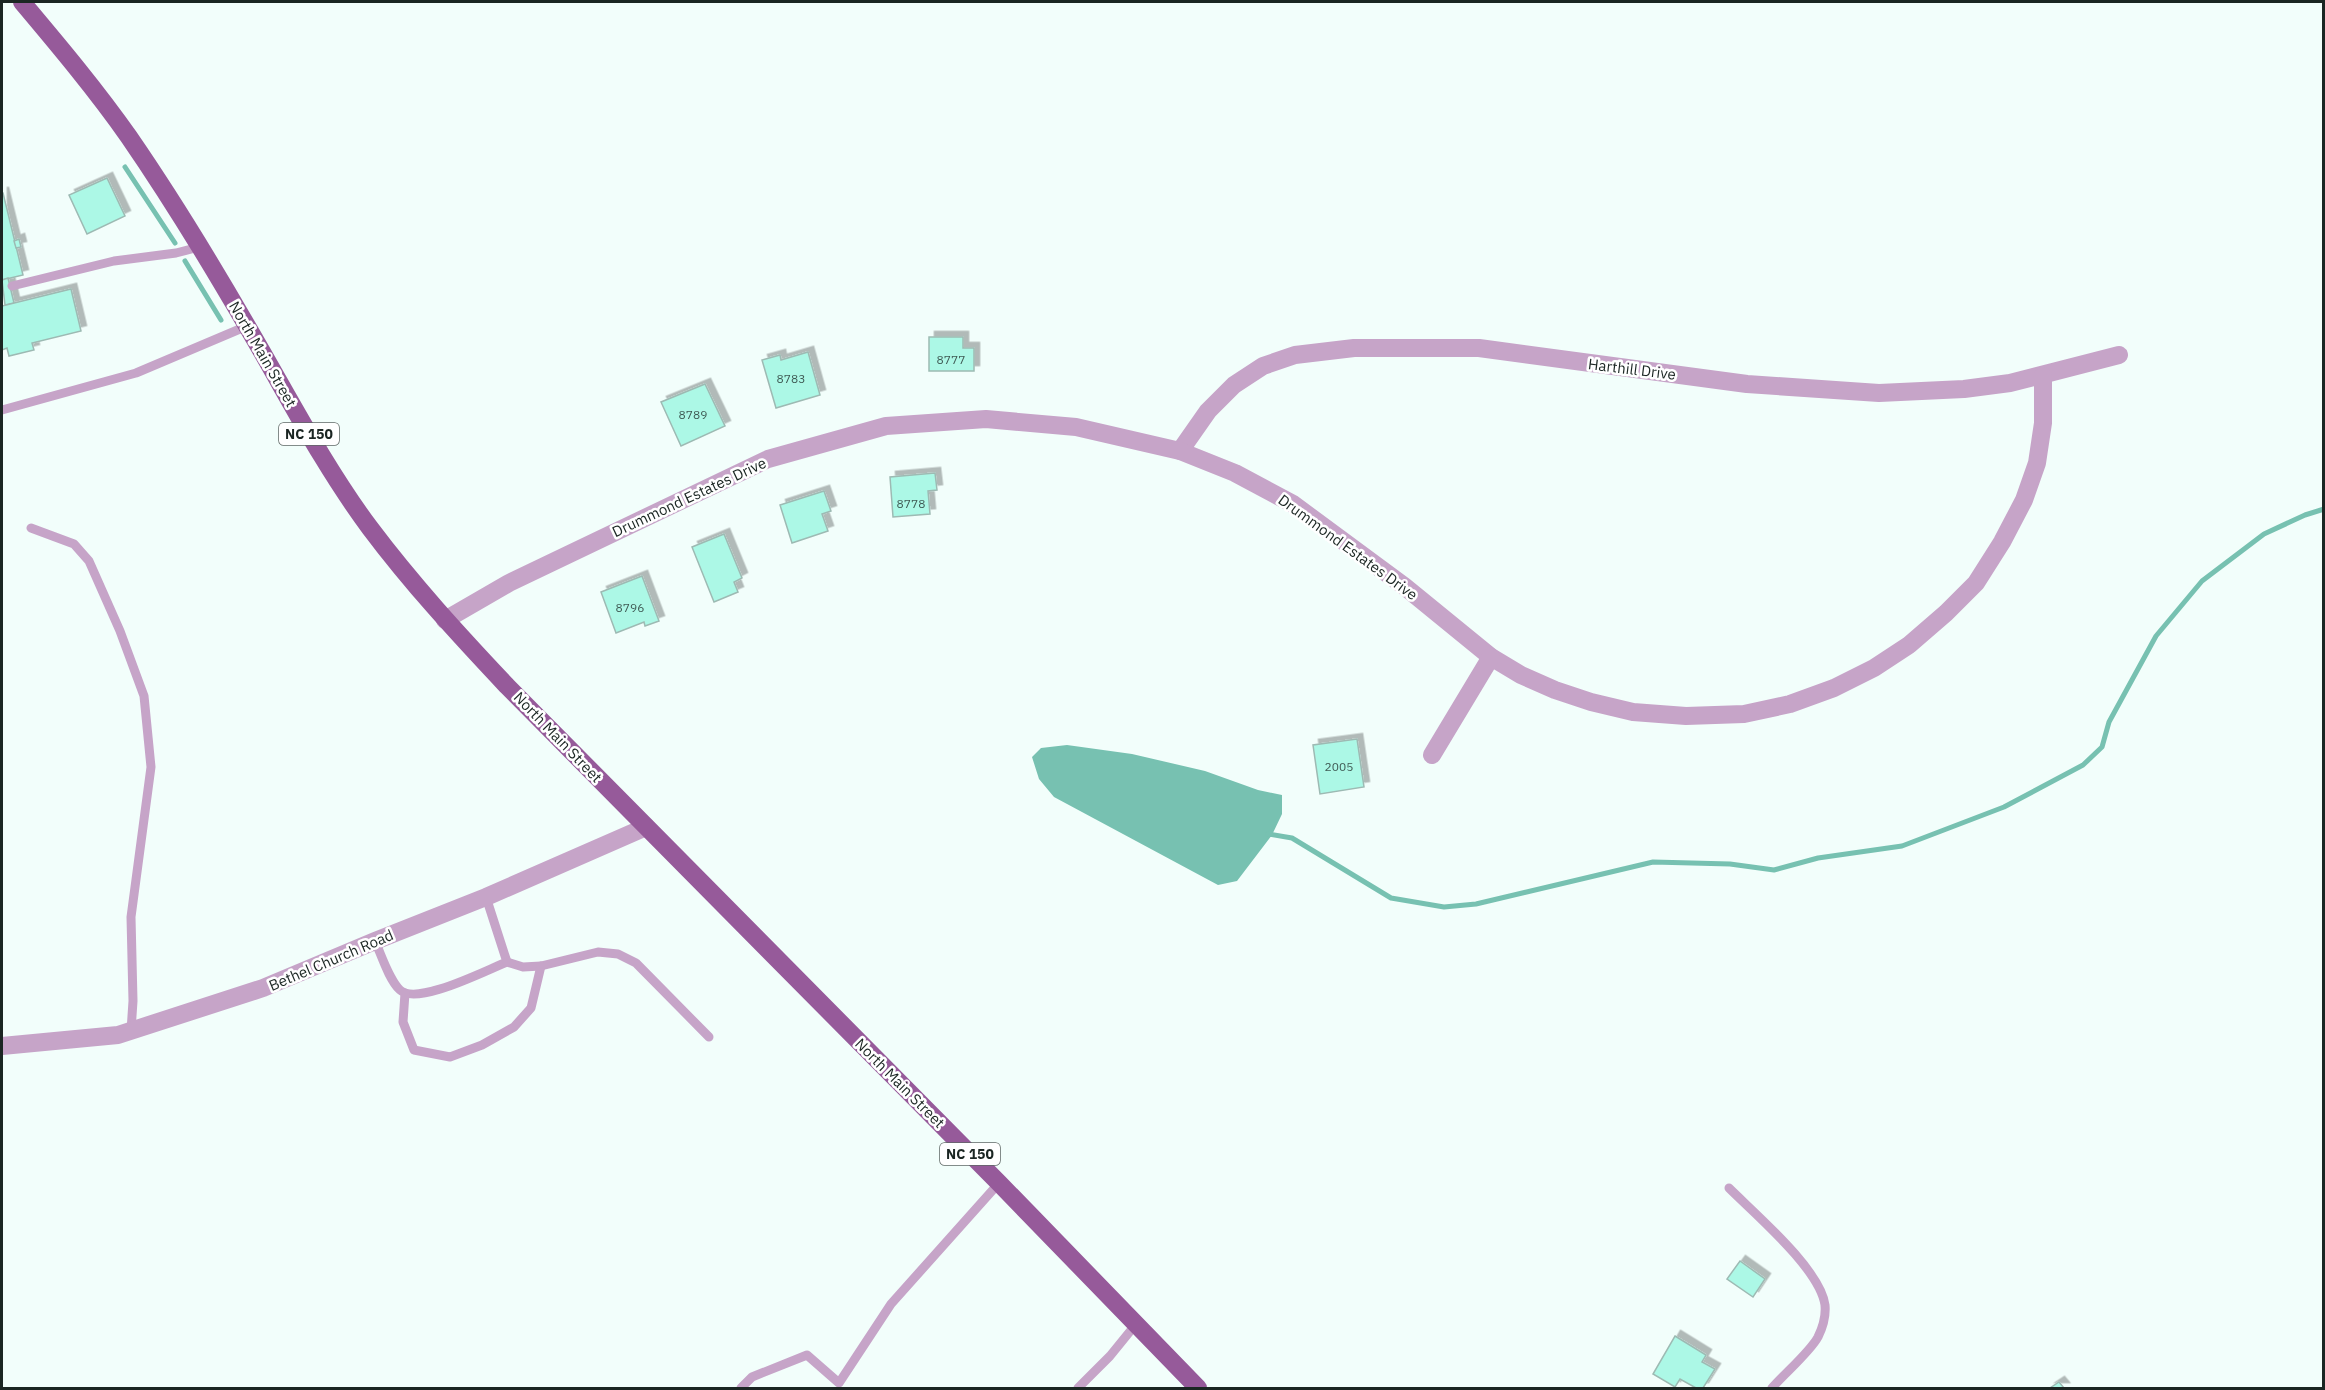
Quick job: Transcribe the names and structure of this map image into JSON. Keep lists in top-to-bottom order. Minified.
{"streets":{"main road":["North Main Street","NC 150"],"street":["Harthill Drive","Drummond Estates Drive","Bethel Church Road"]},"crossings":[["North Main Street","Drummond Estates Drive"],["North Main Street","Bethel Church Road"],["Harthill Drive","Drummond Estates Drive"]],"house_numbers":["8777","8783","8789","8778","8796","2005"]}
